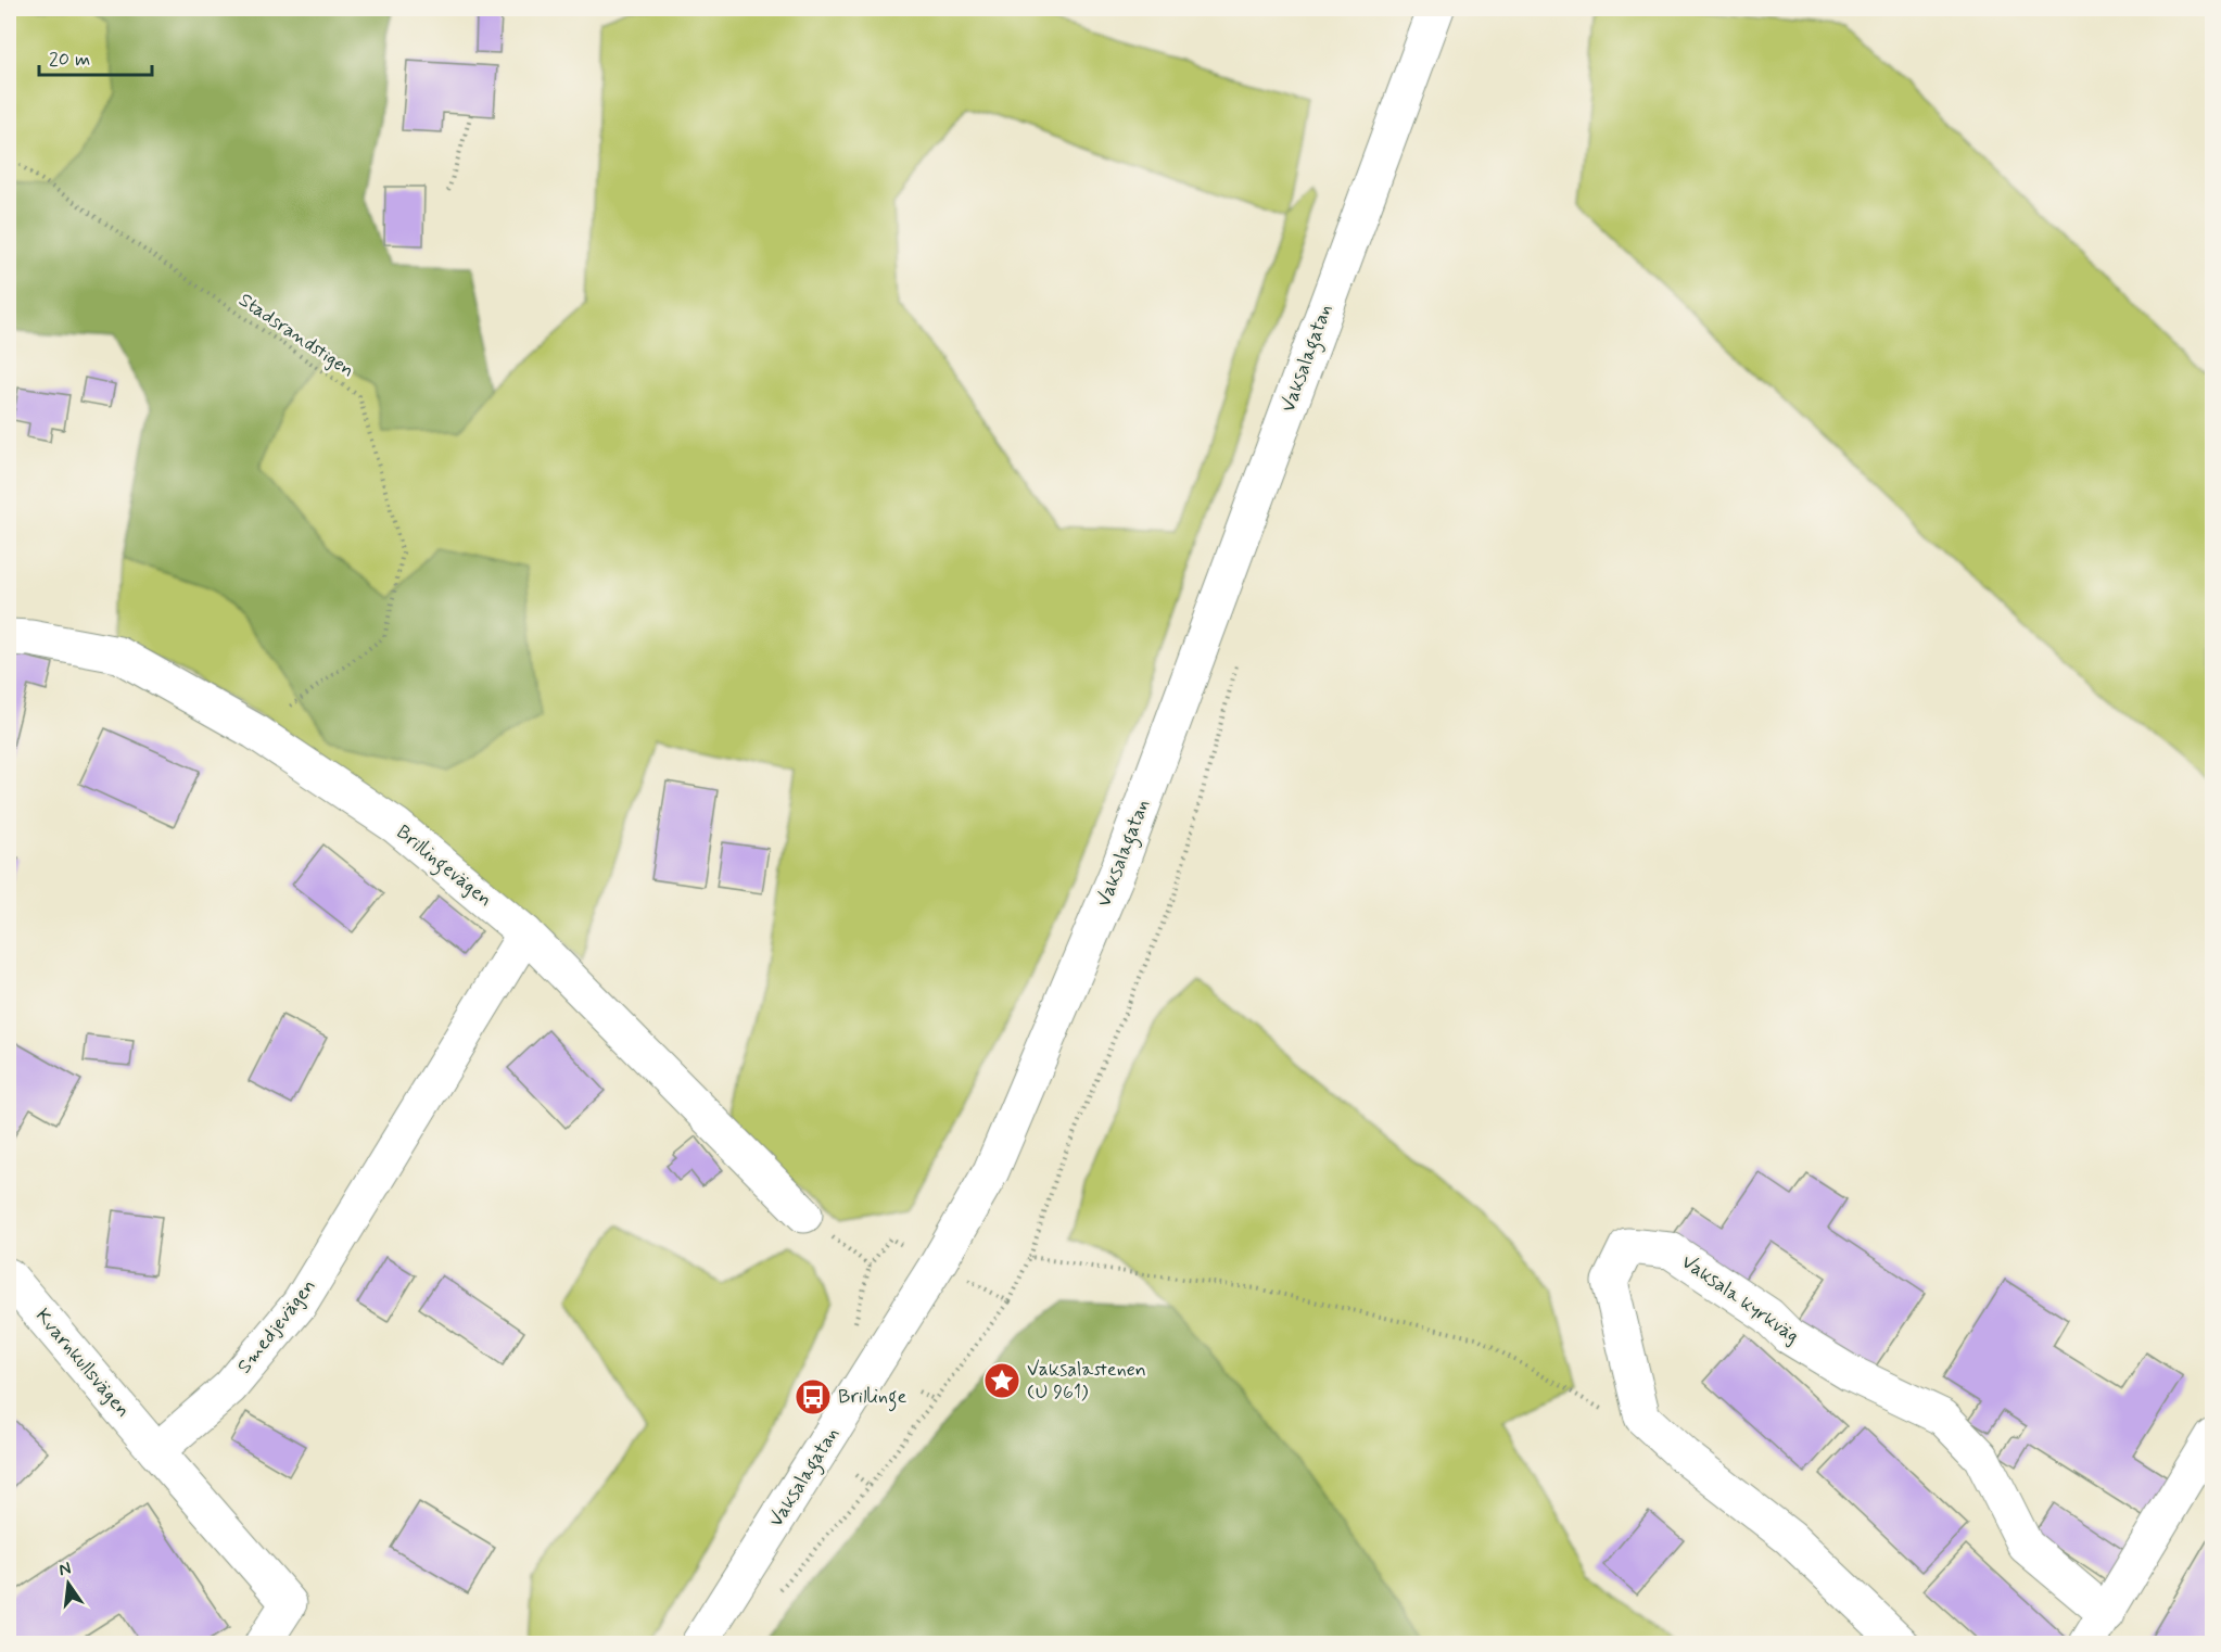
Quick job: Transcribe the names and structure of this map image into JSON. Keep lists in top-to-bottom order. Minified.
{"streets":{"street":["Vaksalagatan","Brillingevägen","Vaksala kyrkväg","Smedjevägen","Kvarnkullsvägen"],"path":["Stadsrandstigen"]},"crossings":[["Stadsrandstigen","Brillingevägen"],["Brillingevägen","Smedjevägen"],["Smedjevägen","Kvarnkullsvägen"]],"places":{"place":["Vaksalastenen (U 961)"],"bus stop":["Brillinge"]},"scale_bar":"20 m","north":"top"}
